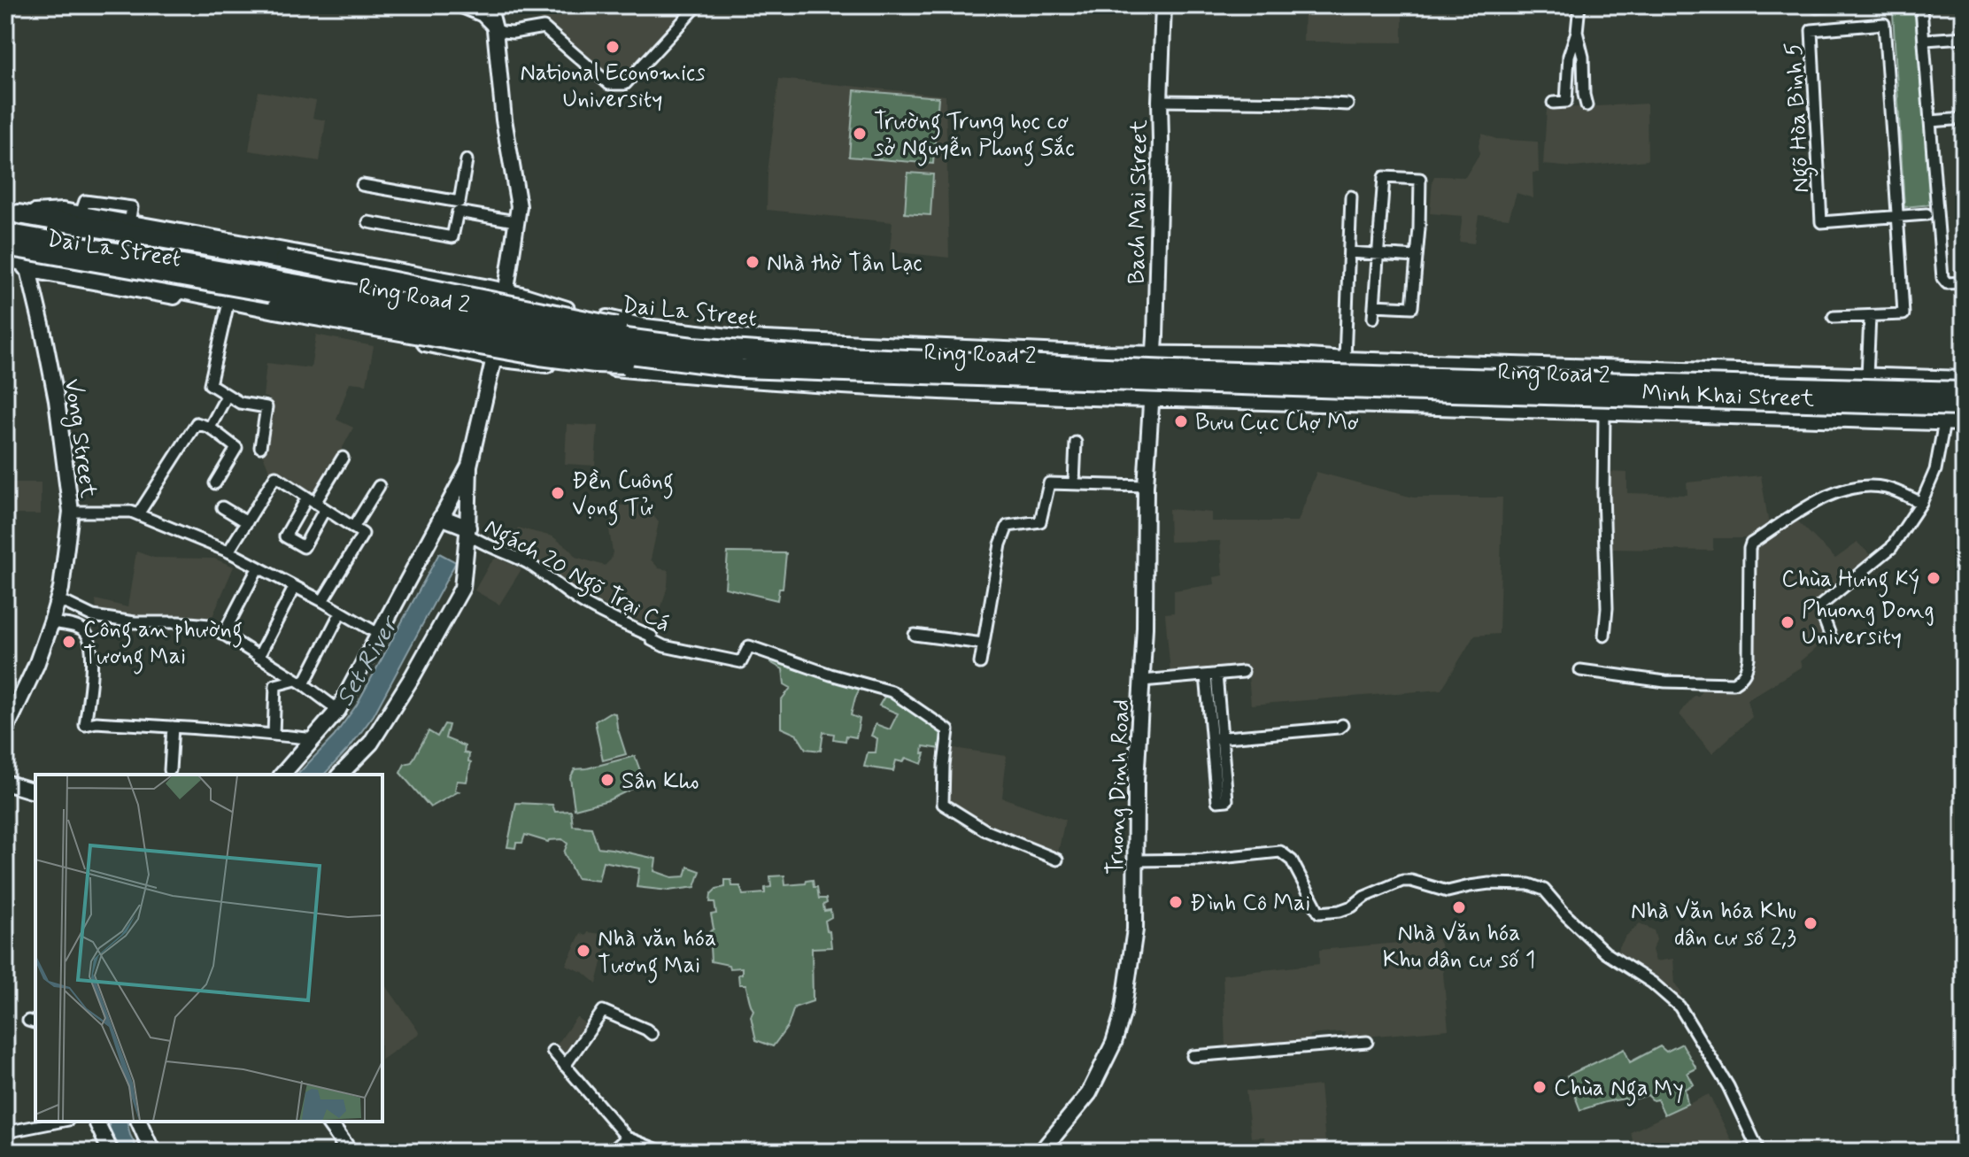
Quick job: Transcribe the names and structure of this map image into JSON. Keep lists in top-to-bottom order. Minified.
{"streets":{"highway":["Ring Road 2"],"main road":["Bach Mai Street","Dai La Street","Minh Khai Street","Vong Street","Truong Dinh Road"],"street":["Ngõ Hòa Bình 5","Ngách 20 Ngõ Trại Cá"]},"crossings":[["Bach Mai Street","Dai La Street"],["Bach Mai Street","Minh Khai Street"],["Bach Mai Street","Truong Dinh Road"],["Dai La Street","Minh Khai Street"],["Dai La Street","Vong Street"],["Dai La Street","Truong Dinh Road"],["Minh Khai Street","Truong Dinh Road"]],"water":["Set River"],"places":["National Economics University","Trường Trung học cơ sở Nguyễn Phong Sắc","Nhà thờ Tân Lạc","Bưu Cục Chợ Mơ","Đền Cuông Vọng Tử","Chùa Hưng Ký","Phuong Dong University","Công an phường Tương Mai","Sân Kho","Đình Cô Mai","Nhà Văn hóa Khu dân cư số 1","Nhà Văn hóa Khu dân cư số 2,3","Nhà văn hóa Tương Mai","Chùa Nga My"]}
